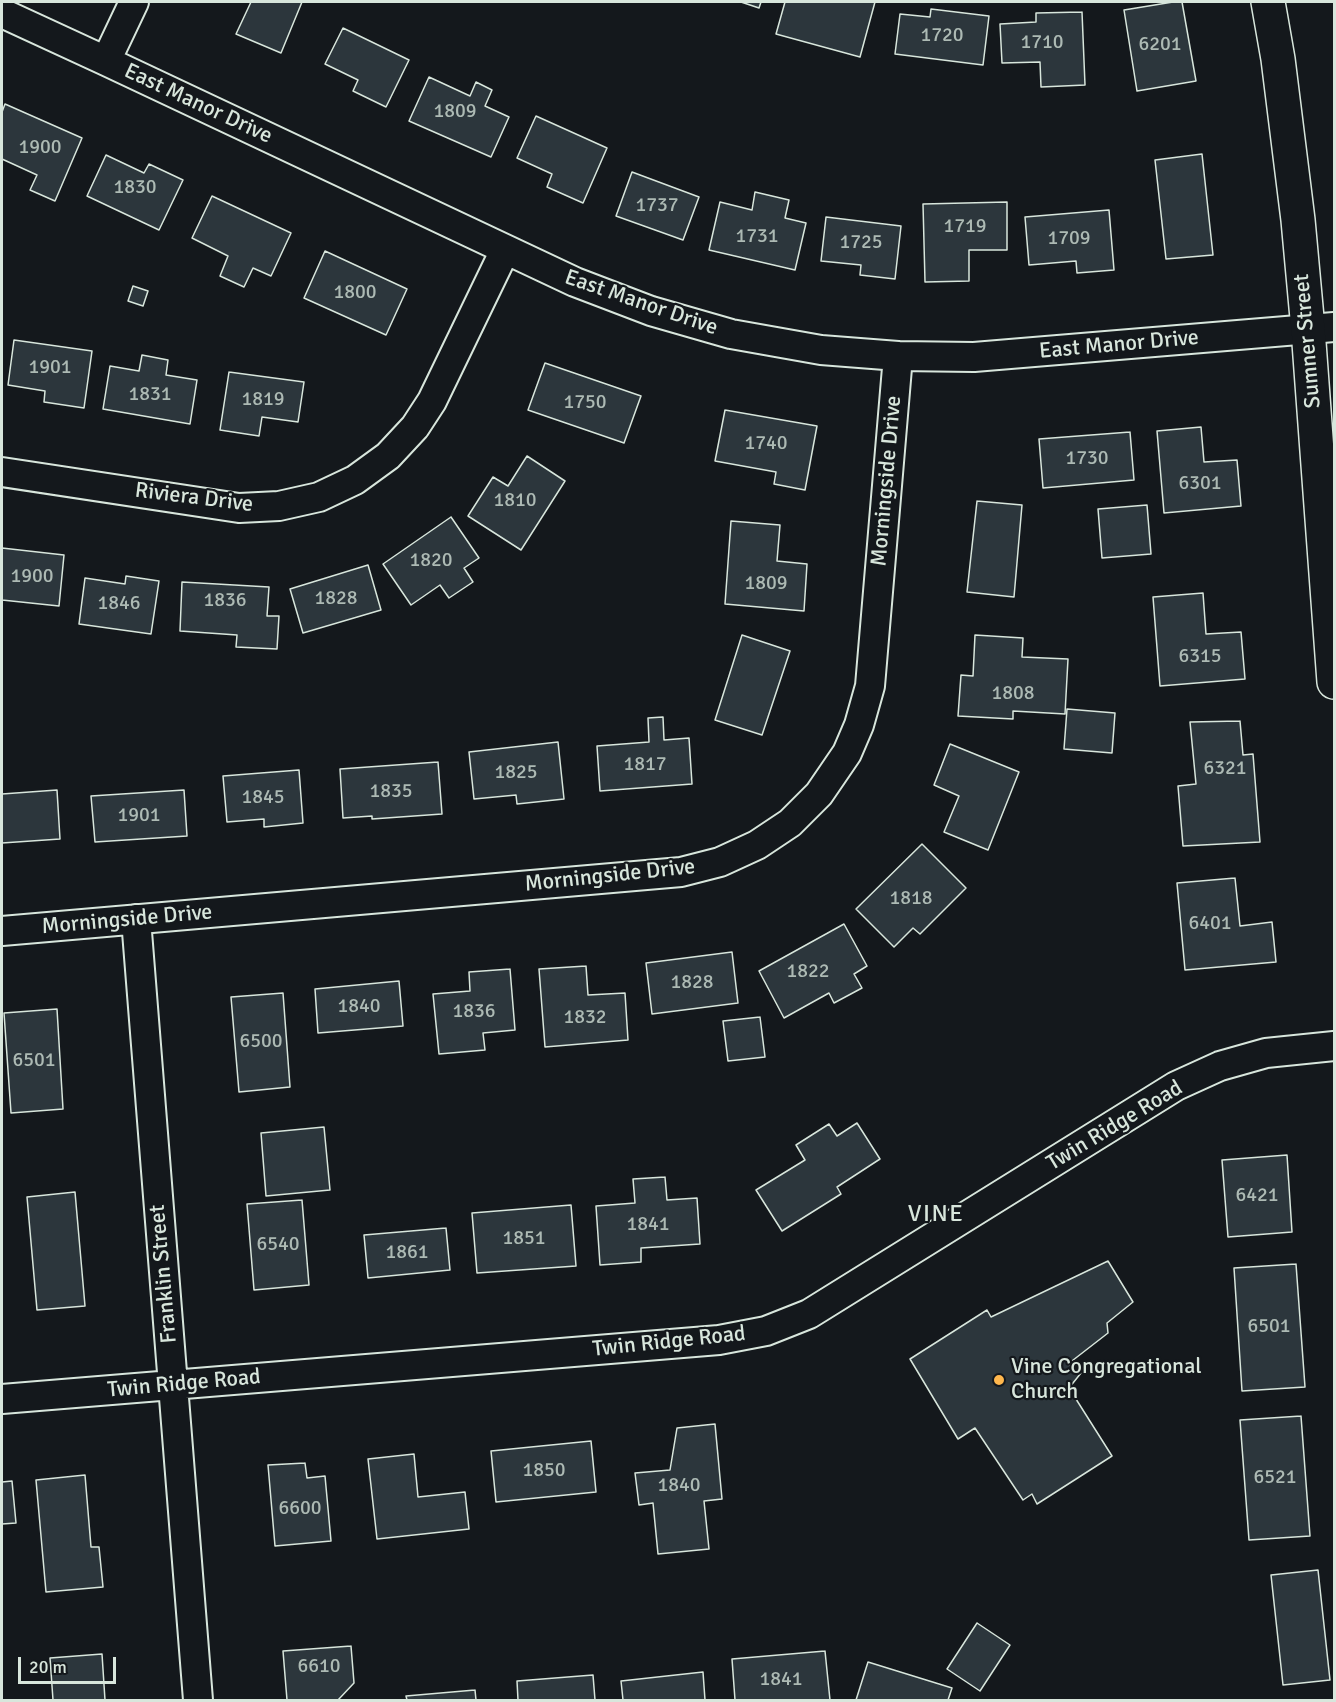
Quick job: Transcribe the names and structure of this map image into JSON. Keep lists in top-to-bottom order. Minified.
{"streets":{"street":["East Manor Drive","Sumner Street","Morningside Drive","Riviera Drive","Twin Ridge Road","Franklin Street"]},"crossings":[["East Manor Drive","Sumner Street"],["East Manor Drive","Morningside Drive"],["East Manor Drive","Riviera Drive"],["Morningside Drive","Franklin Street"],["Twin Ridge Road","Franklin Street"]],"districts":["VINE"],"places":["Vine Congregational Church"],"house_numbers":["1720","1710","6201","1809","1900","1830","1737","1719","1731","1709","1725","1800","1901","1831","1819","1750","1740","1730","6301","1810","1820","1900","1809","1828","1836","1846","6315","1808","1817","6321","1825","1835","1845","1901","1818","6401","1822","1828","1840","1836","1832","6500","6501","6421","1841","1851","6540","1861","6501","1850","6521","1840","6600","6610","1841"],"scale_bar":"20 m"}
